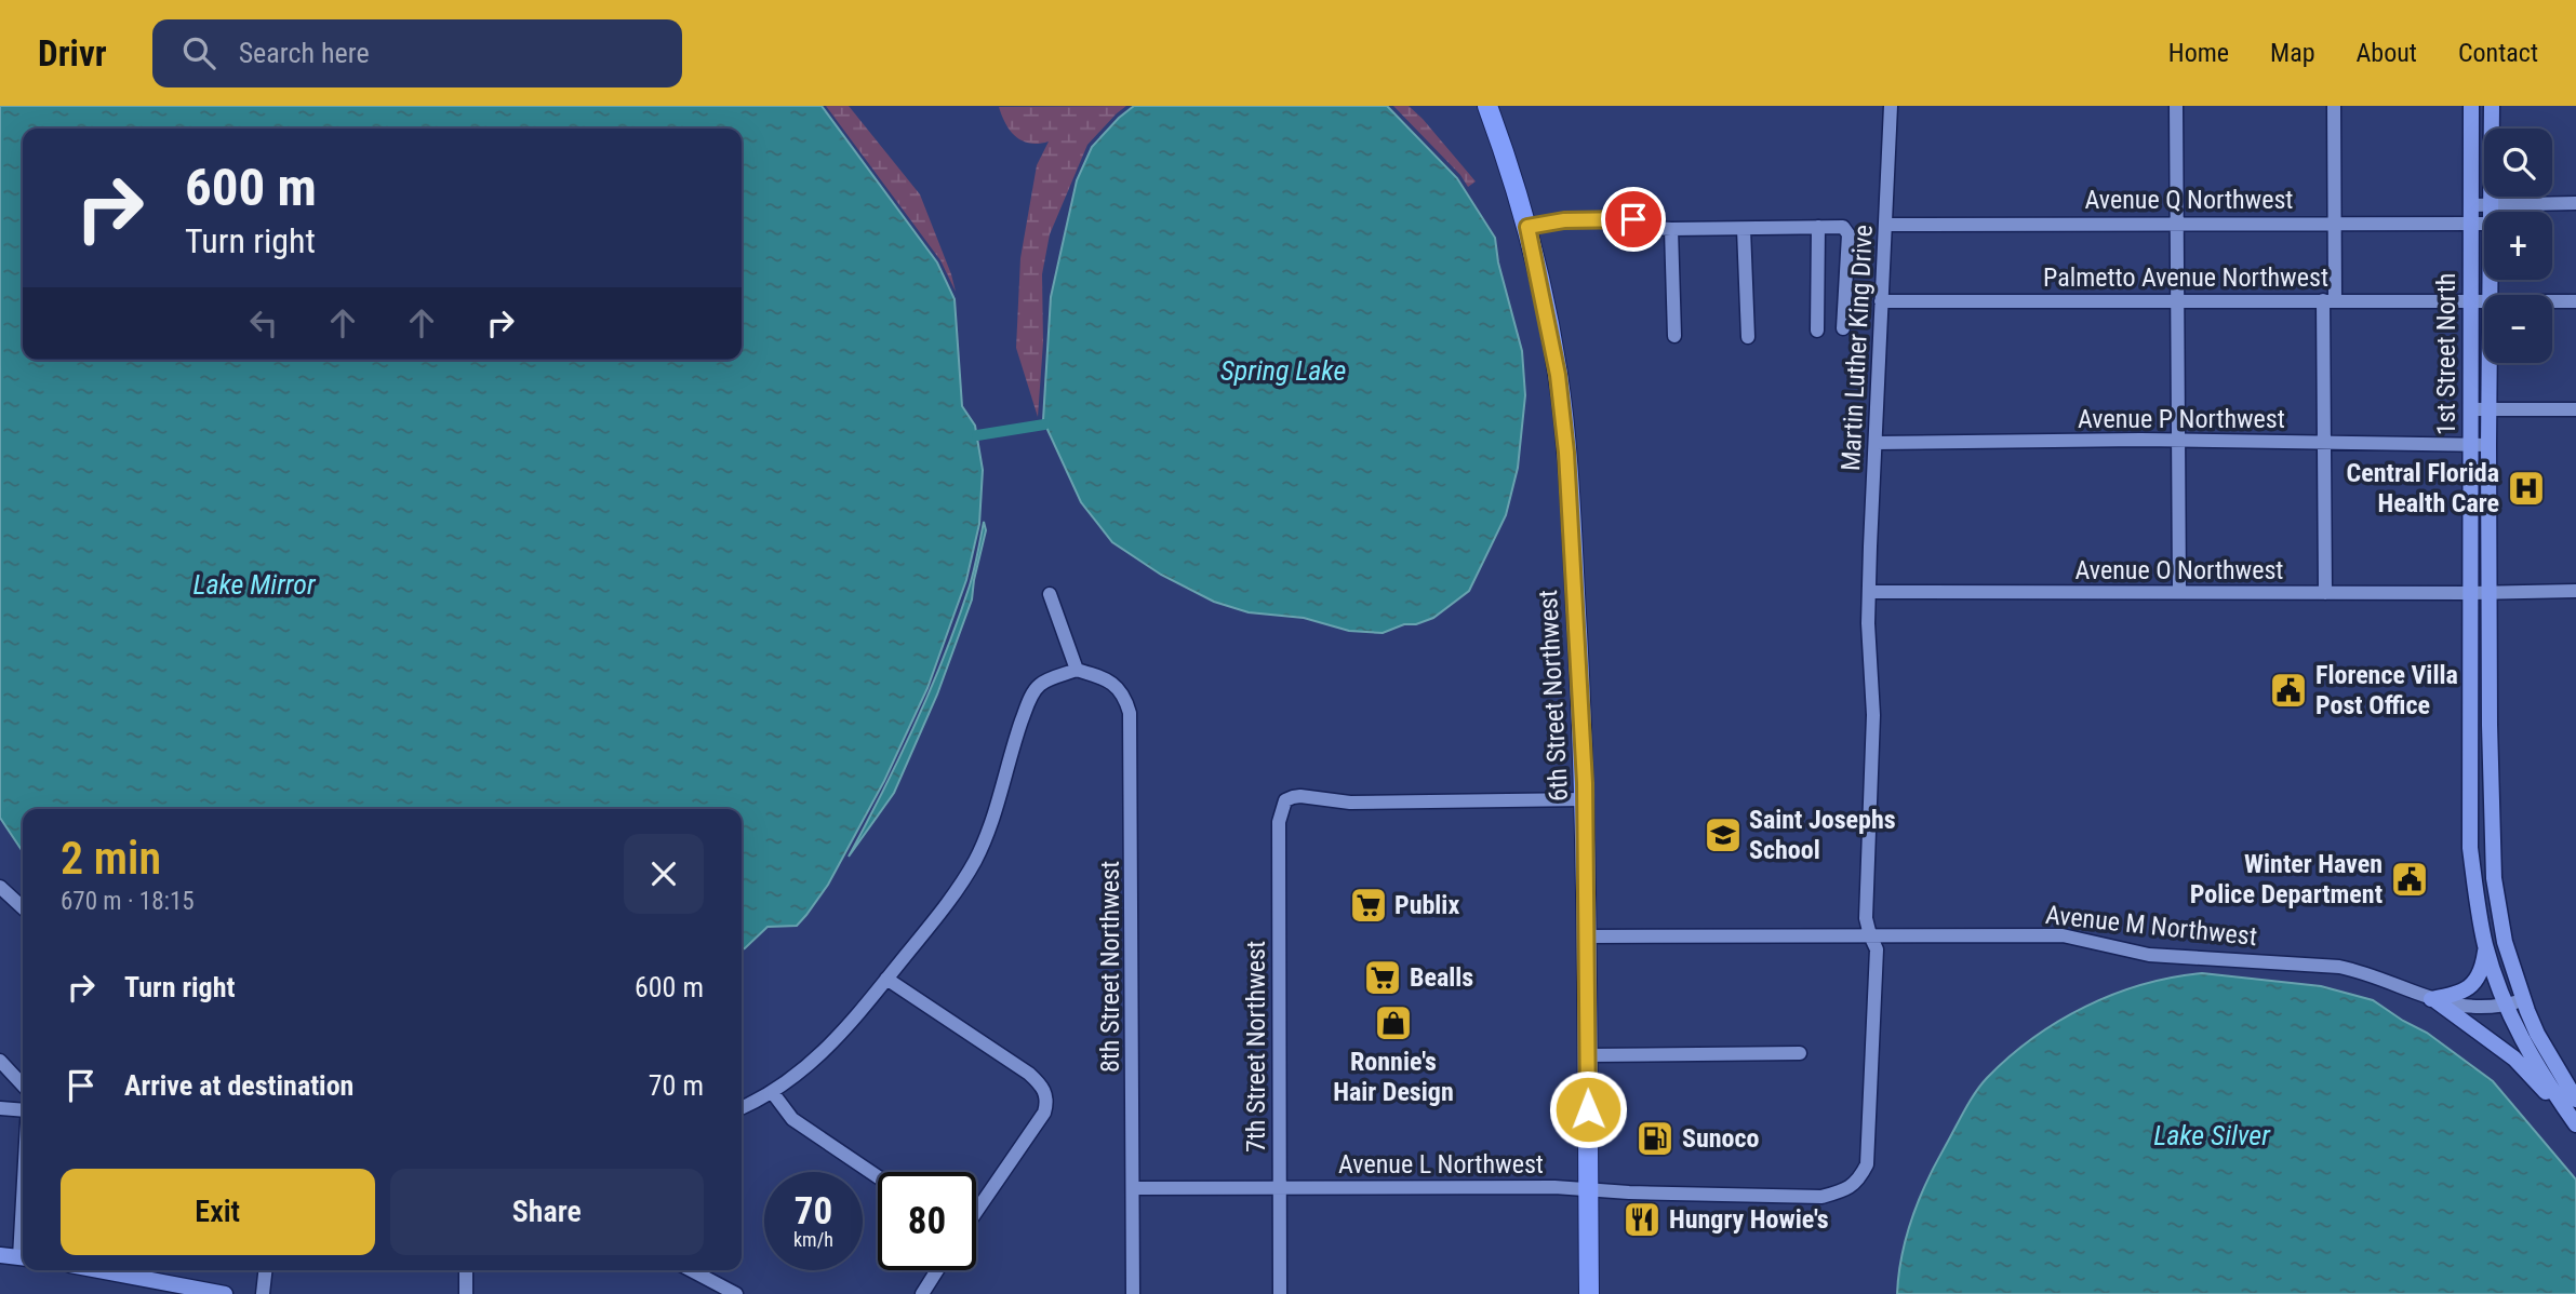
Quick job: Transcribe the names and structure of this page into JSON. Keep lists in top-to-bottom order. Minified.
{"streets":{"highway":["6th Street Northwest"],"main road":["1st Street North"],"street":["Avenue Q Northwest","Palmetto Avenue Northwest","Martin Luther King Drive","Avenue P Northwest","Avenue O Northwest","Avenue M Northwest","8th Street Northwest","7th Street Northwest","Avenue L Northwest"]},"crossings":[["Avenue Q Northwest","Martin Luther King Drive"],["Avenue Q Northwest","1st Street North"],["Palmetto Avenue Northwest","Martin Luther King Drive"],["Palmetto Avenue Northwest","1st Street North"],["Martin Luther King Drive","Avenue P Northwest"],["Martin Luther King Drive","Avenue O Northwest"],["Martin Luther King Drive","Avenue M Northwest"],["Martin Luther King Drive","Avenue L Northwest"],["1st Street North","Avenue P Northwest"],["1st Street North","Avenue O Northwest"],["1st Street North","Avenue M Northwest"],["6th Street Northwest","Avenue M Northwest"],["6th Street Northwest","7th Street Northwest"],["6th Street Northwest","Avenue L Northwest"],["Avenue M Northwest","Avenue L Northwest"],["8th Street Northwest","Avenue L Northwest"],["7th Street Northwest","Avenue L Northwest"]],"water":["Spring Lake","Lake Mirror","Lake Silver"],"places":{"hospital":["Central Florida Health Care"],"public building":["Florence Villa Post Office","Winter Haven Police Department"],"school or university":["Saint Josephs School"],"supermarket":["Publix","Bealls"],"shop":["Ronnie's Hair Design"],"fuel station":["Sunoco"],"restaurant":["Hungry Howie's"]},"page":{"header":"Drivr","search":"Search here","nav":["Home","Map","About","Contact"],"map_buttons":["+","−"],"turn":["600 m","Turn right"],"heading":["2 min","670 m · 18:15"],"list":[{"name":"Turn right","value":"600 m"},{"name":"Arrive at destination","value":"70 m"}],"buttons":["Exit","Share"],"speed":"70 km/h","limit":"80"}}
